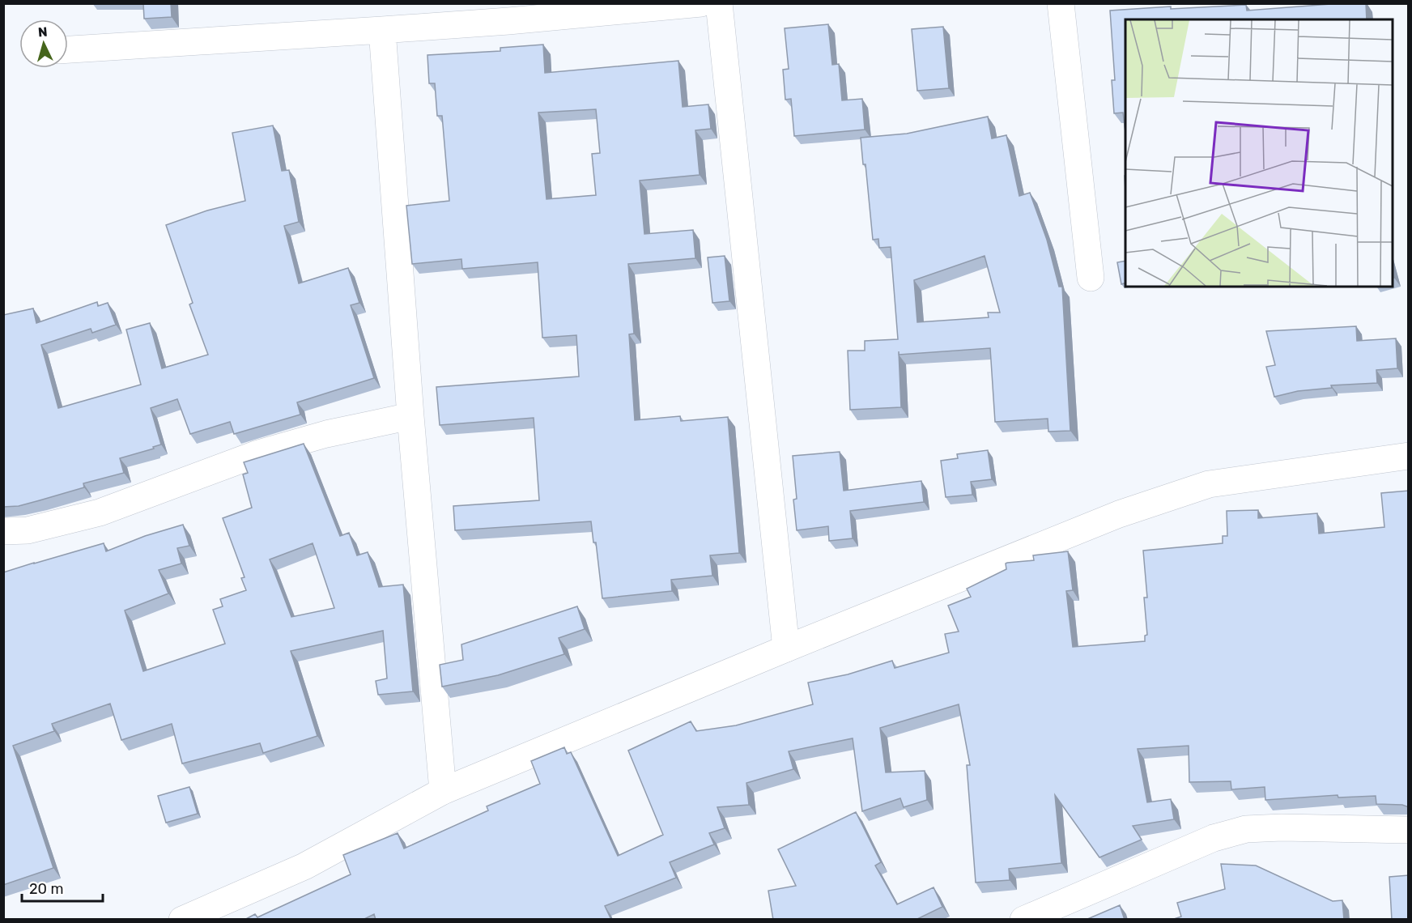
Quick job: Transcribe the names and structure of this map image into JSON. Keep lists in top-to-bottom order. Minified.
{"scale_bar":"20 m","north":"top"}
